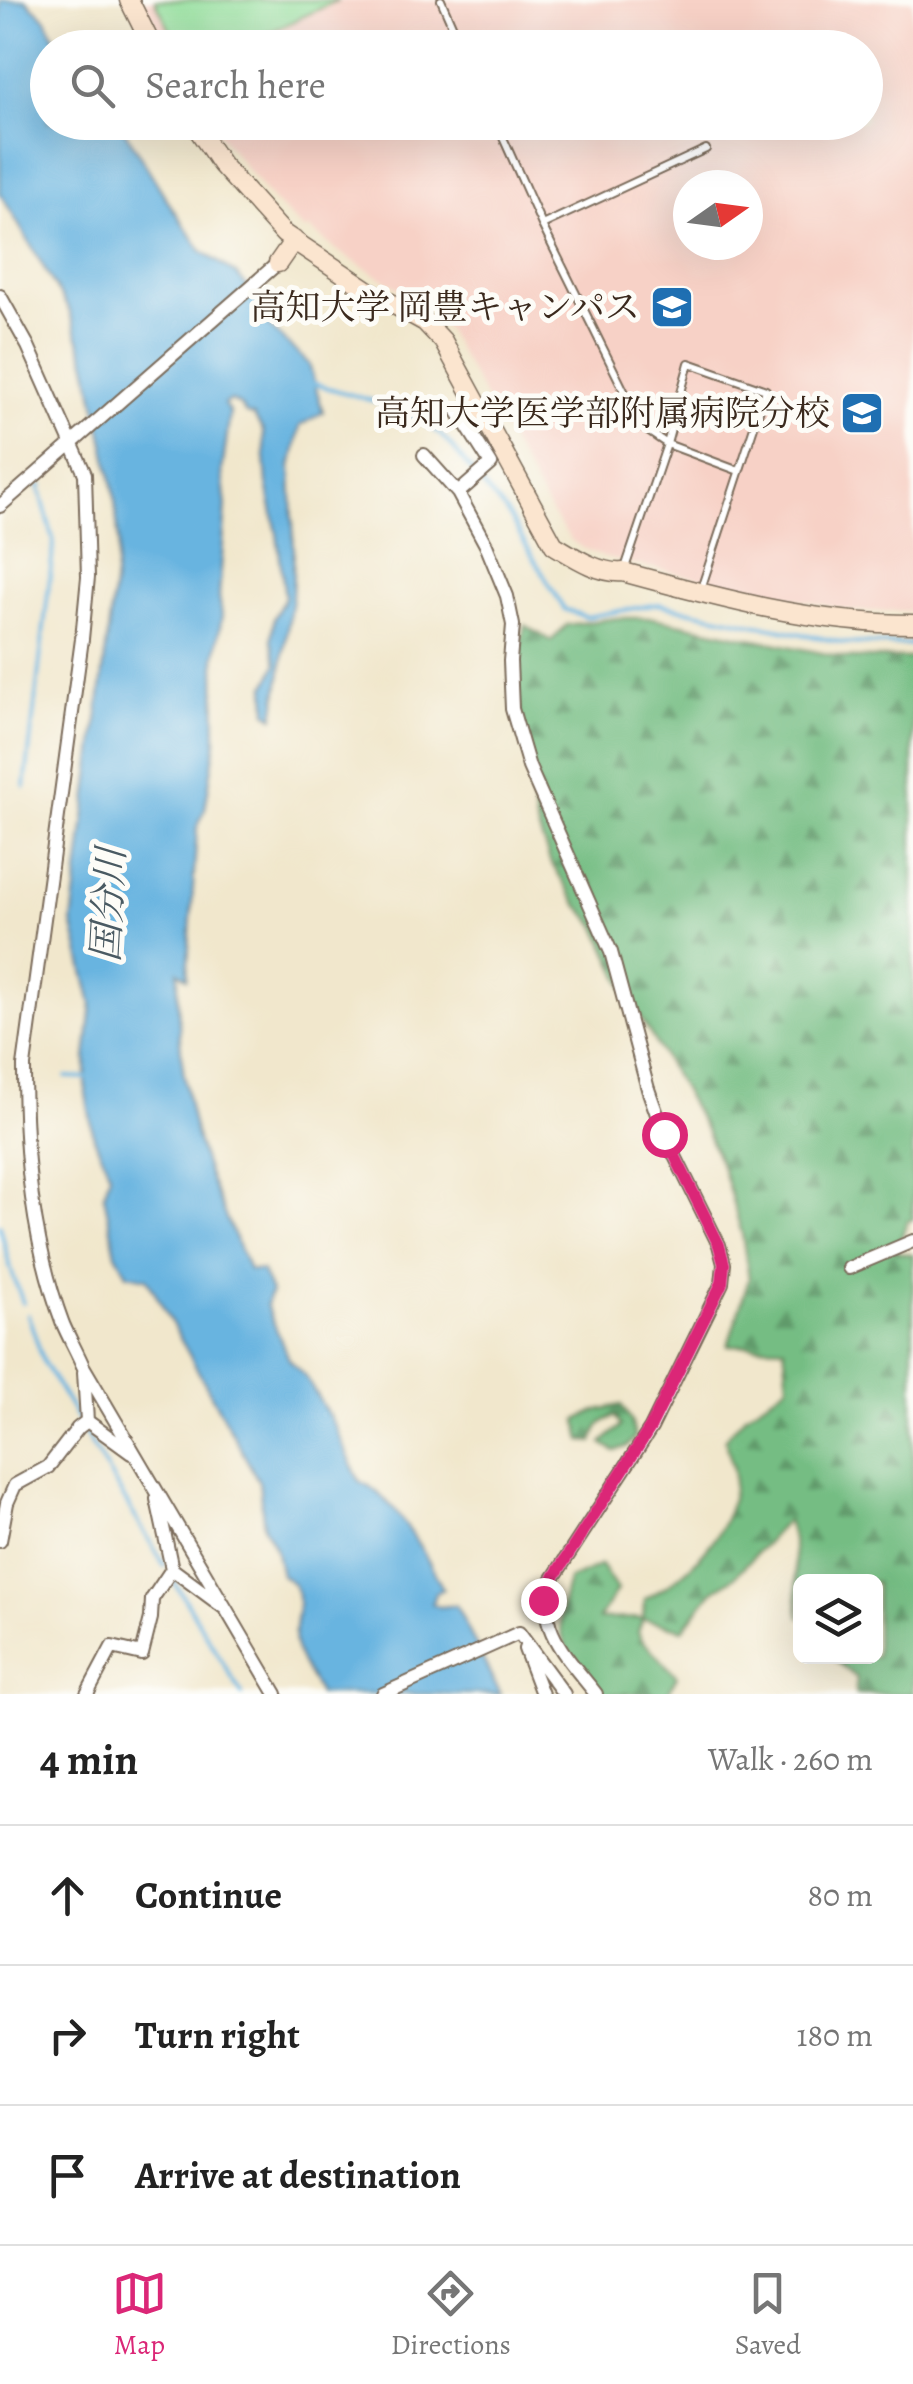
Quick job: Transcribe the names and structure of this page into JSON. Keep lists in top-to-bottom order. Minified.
{"water":["国分川"],"places":{"school or university":["高知大学 岡豊キャンパス","高知大学医学部附属病院分校"]},"north":"right","page":{"search":"Search here","heading":["4 min","Walk · 260 m"],"list":[["Continue","80 m"],["Turn right","180 m"],"Arrive at destination"],"nav":["Map","Directions","Saved"]}}
